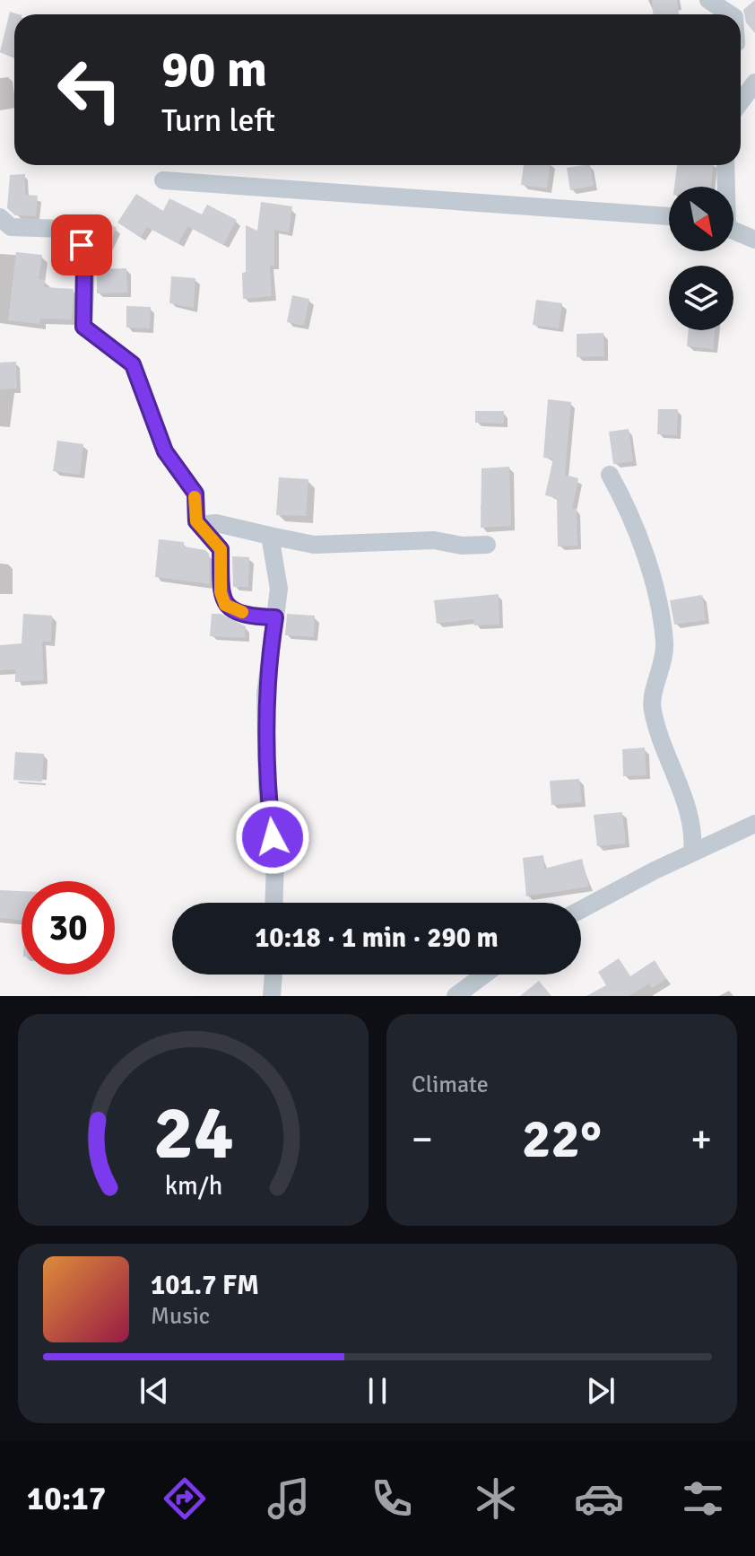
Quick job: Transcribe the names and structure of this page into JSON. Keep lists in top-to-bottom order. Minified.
{"north":"bottom right","page":{"turn":["90 m","Turn left"],"limit":"30","trip":"10:18 · 1 min · 290 m","tile":"Climate","heat":["−","22°","+"],"song":["101.7 FM","Music"],"tabs":"10:17","gauge":["24","km/h"]}}
